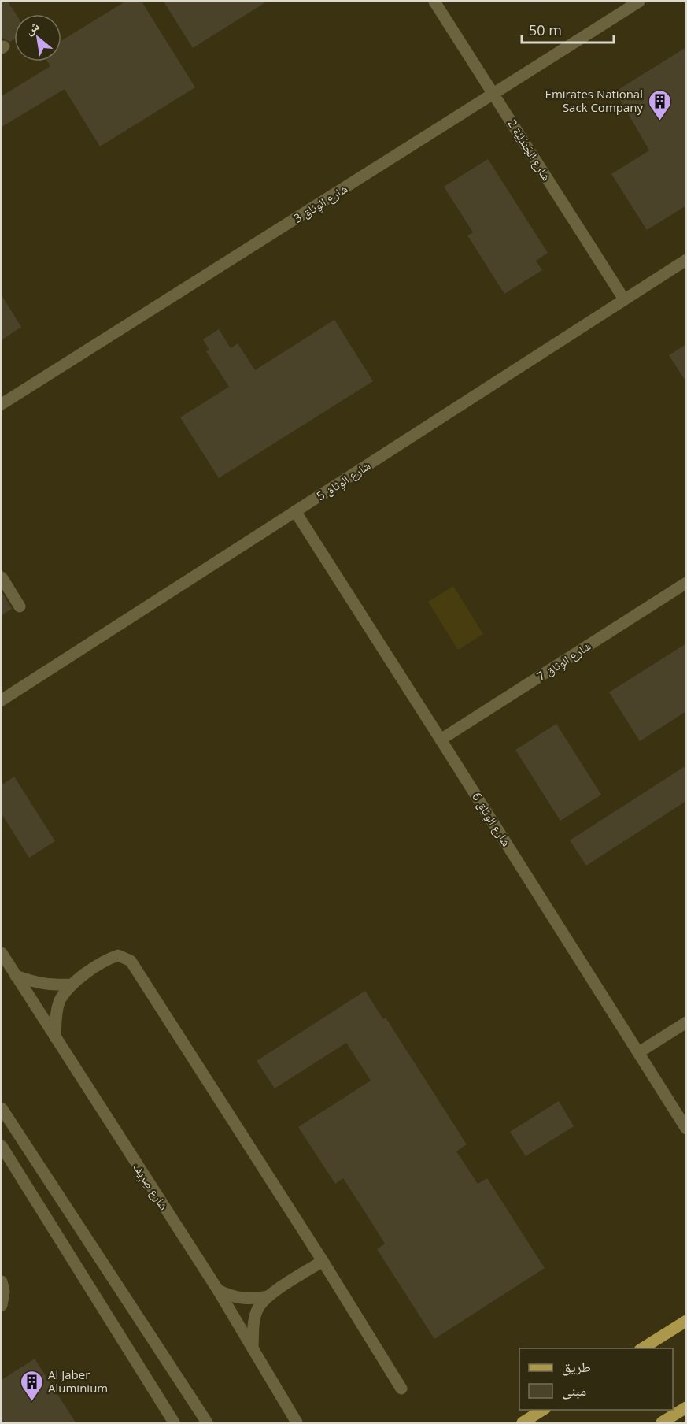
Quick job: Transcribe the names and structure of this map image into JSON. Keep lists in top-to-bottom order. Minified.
{"streets":{"street":["شارع الجَندَلِيَّة 2","شارع الوِثاق 3","شارع الوِثاق 5","شارع الوِثاق 7","شارع الوِثاق 6","شارع صِرِيف"]},"crossings":[["شارع الجَندَلِيَّة 2","شارع الوِثاق 3"],["شارع الجَندَلِيَّة 2","شارع الوِثاق 5"],["شارع الوِثاق 5","شارع الوِثاق 6"],["شارع الوِثاق 7","شارع الوِثاق 6"]],"places":{"building":["Emirates National Sack Company","Al Jaber Aluminium"]},"legend":["طريق","مبنى"],"scale_bar":"50 m","north":"top left"}
